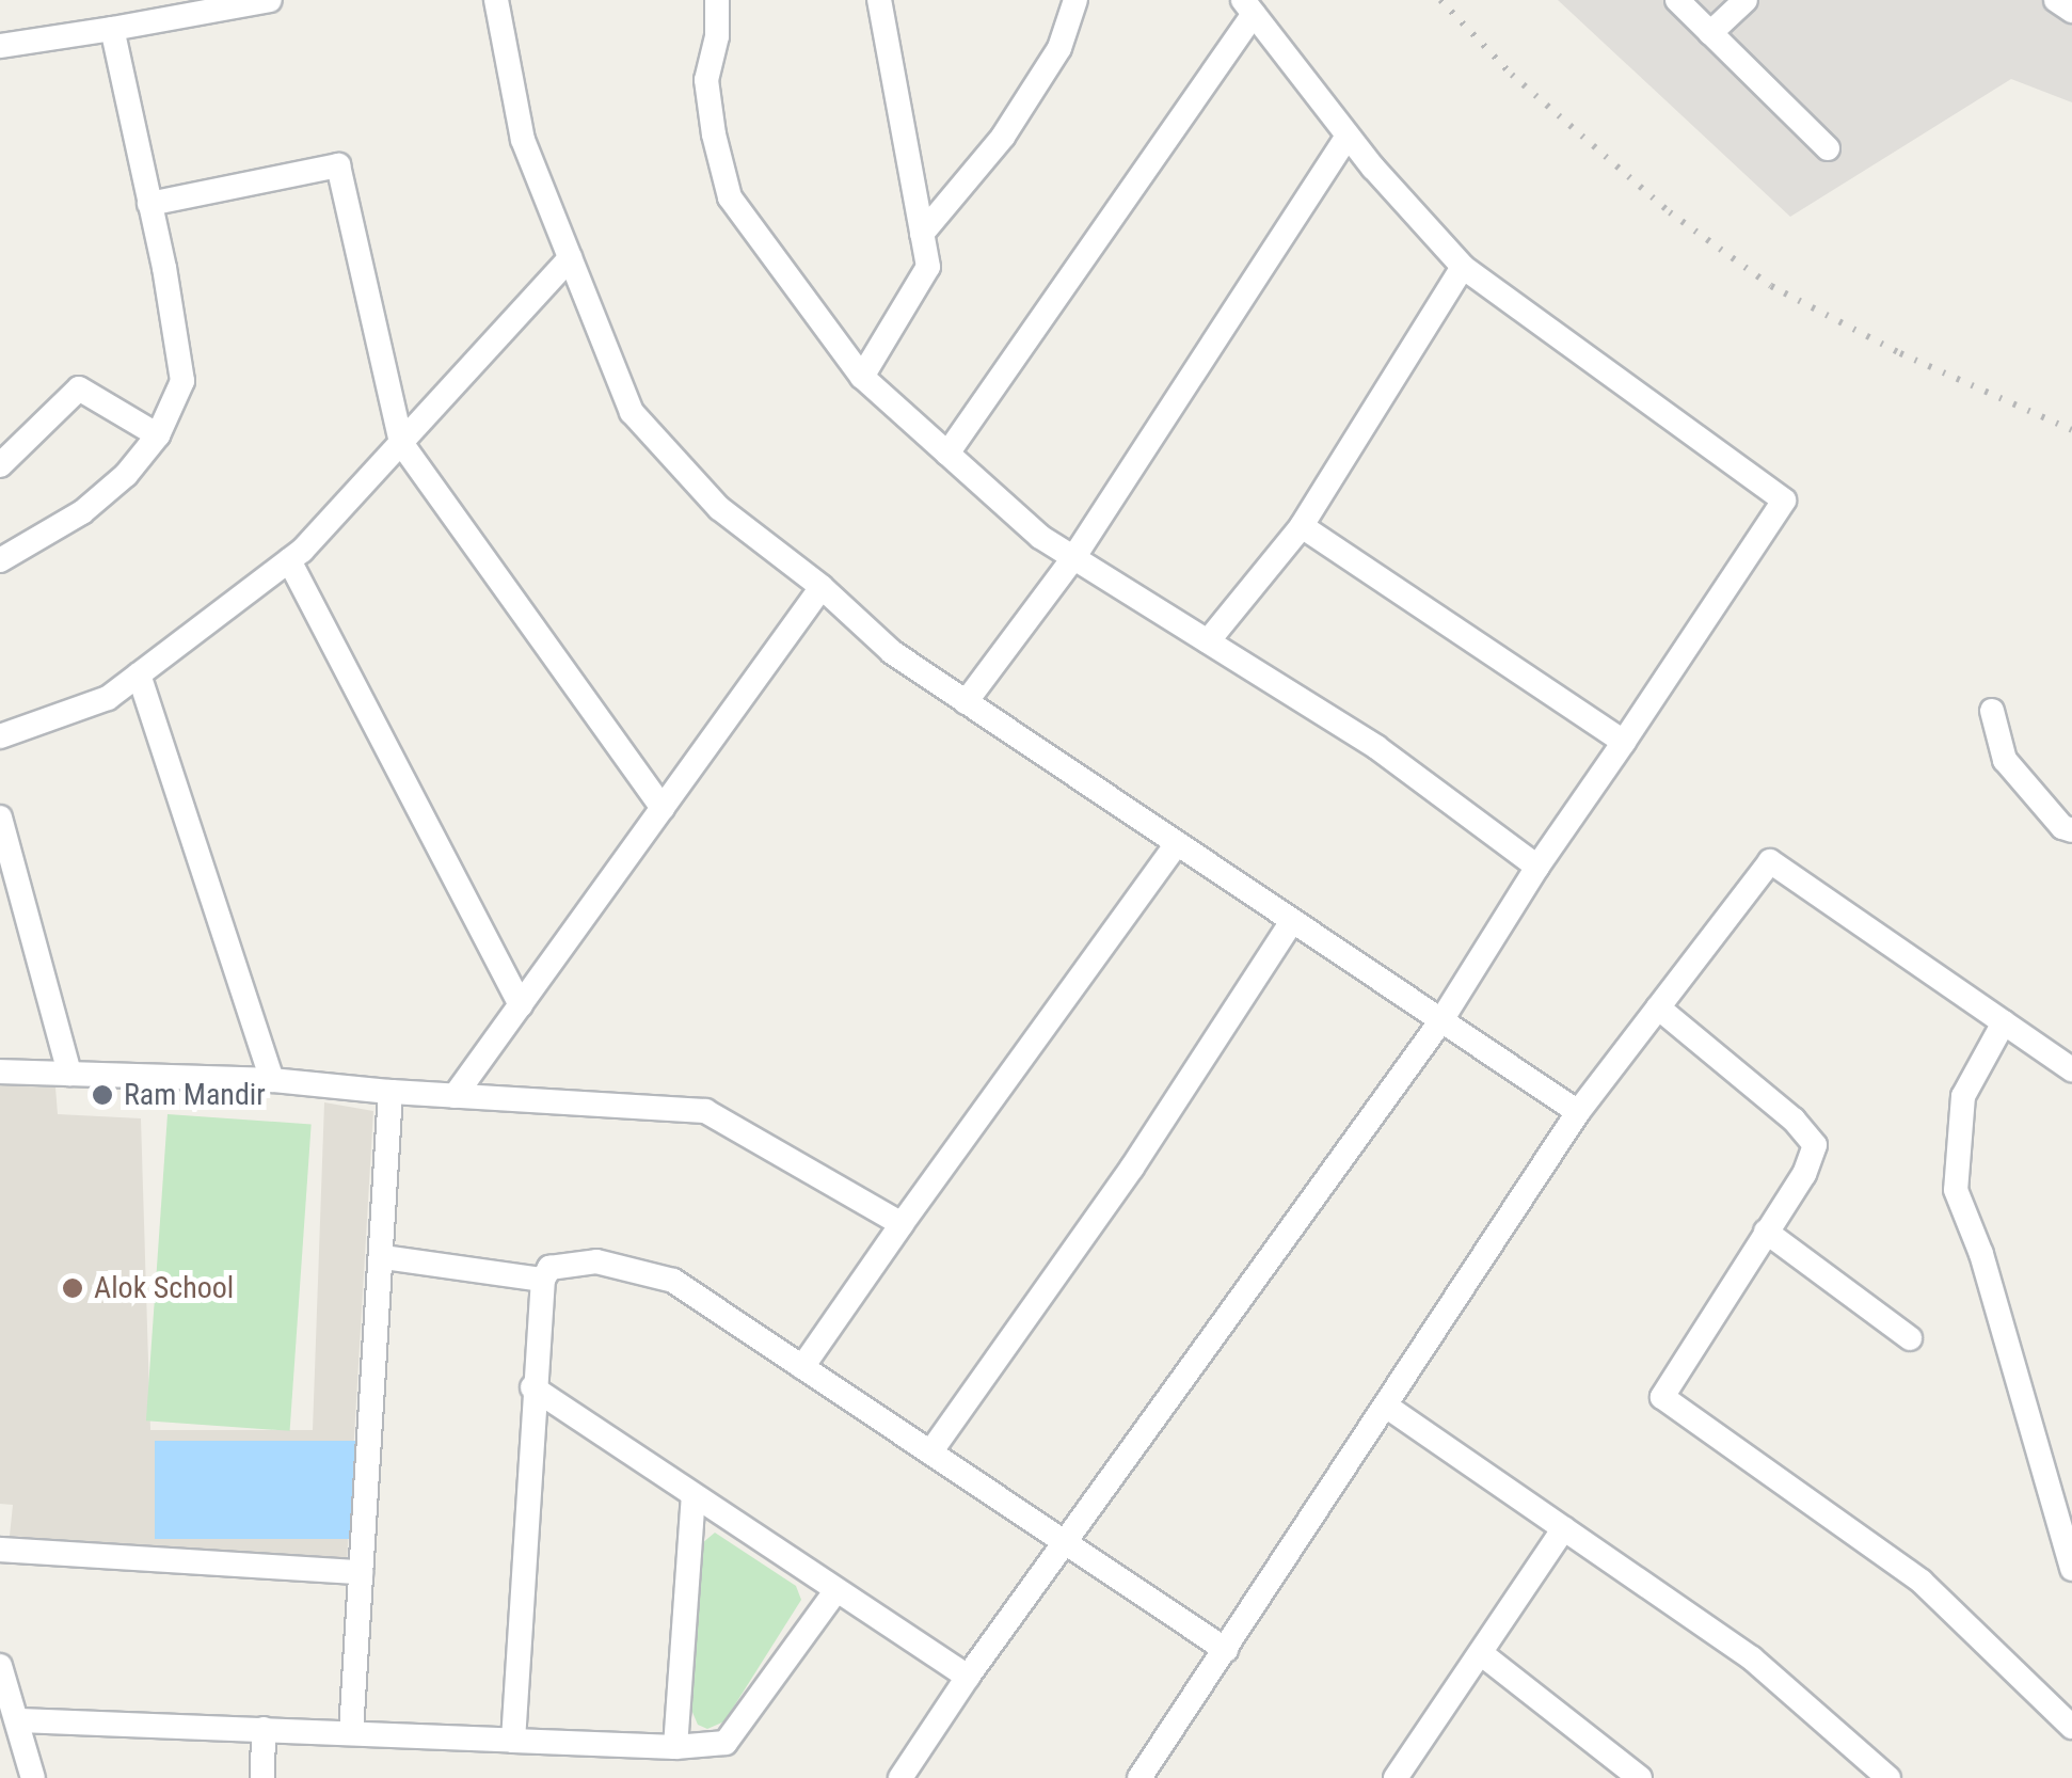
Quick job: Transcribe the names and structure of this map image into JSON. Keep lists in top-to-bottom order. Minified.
{"places":["Ram Mandir","Alok School"]}
